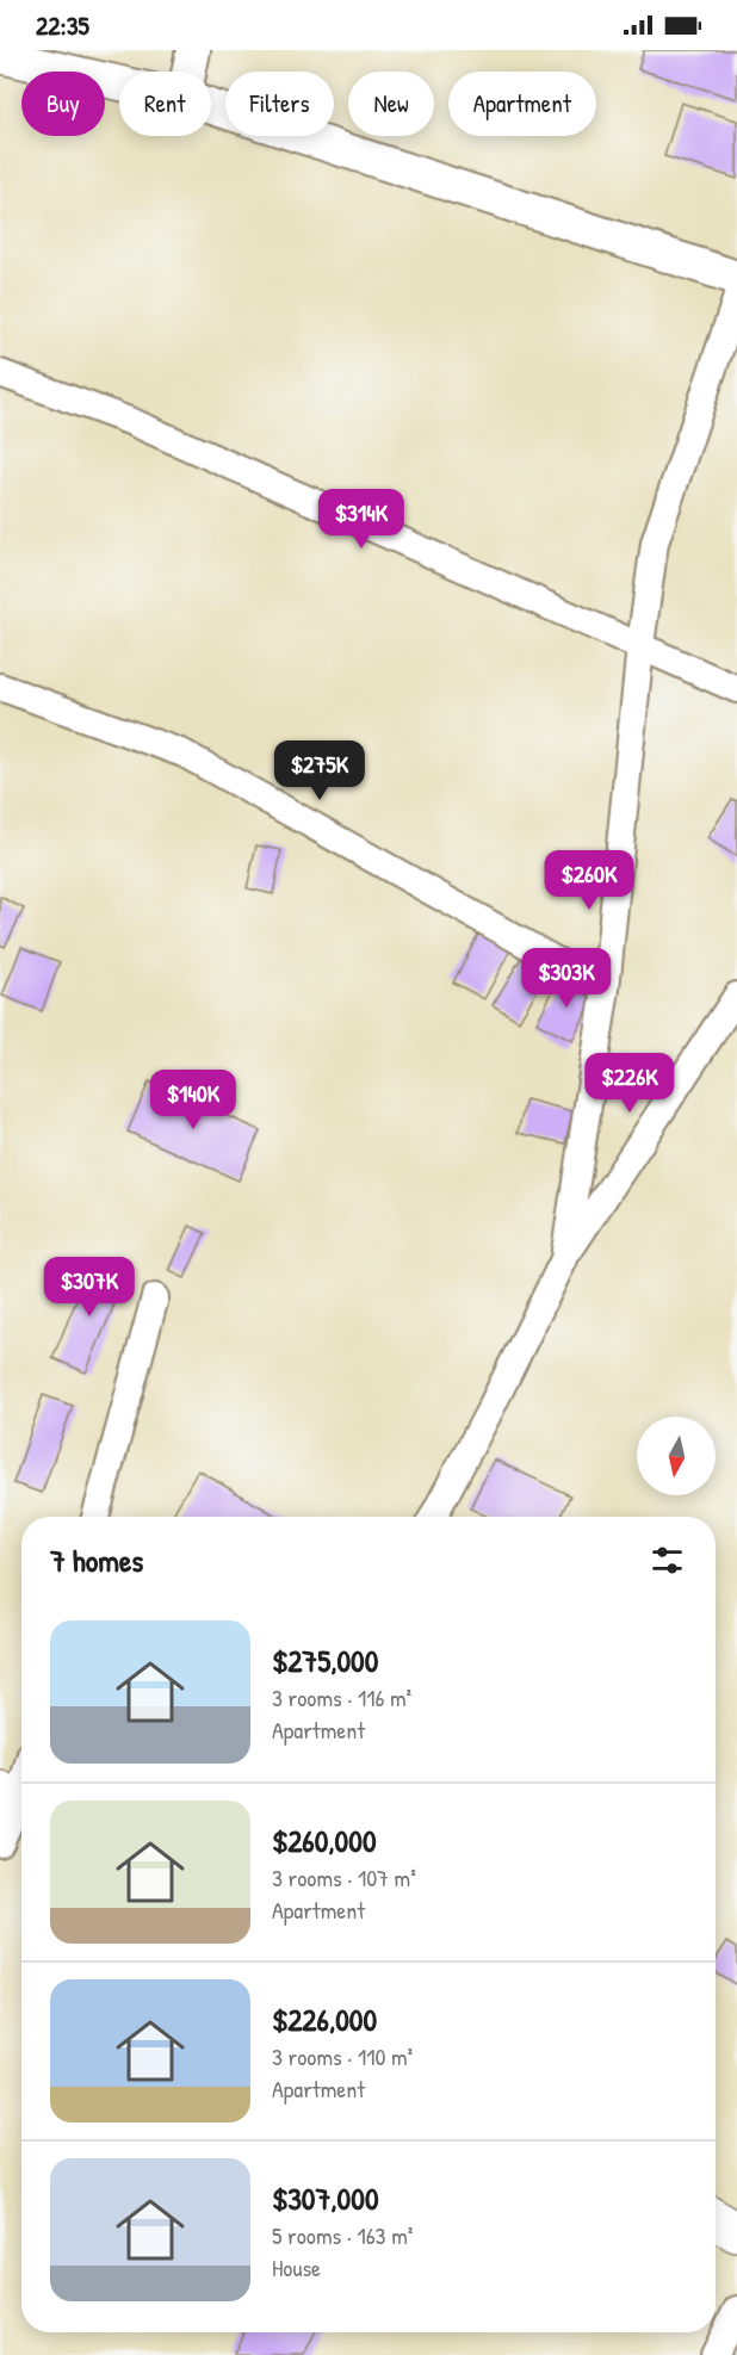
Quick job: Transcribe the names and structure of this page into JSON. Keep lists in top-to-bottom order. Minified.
{"north":"bottom","page":{"status":"22:35","chip":["Buy","Rent","Filters","New","Apartment"],"price":["$314K","$275K","$260K","$303K","$226K","$140K","$307K"],"heading":"7 homes","list":[{"name":"$275,000","note":"3 rooms · 116 m² · Apartment"},{"name":"$260,000","note":"3 rooms · 107 m² · Apartment"},{"name":"$226,000","note":"3 rooms · 110 m² · Apartment"},{"name":"$307,000","note":"5 rooms · 163 m² · House"}]}}
